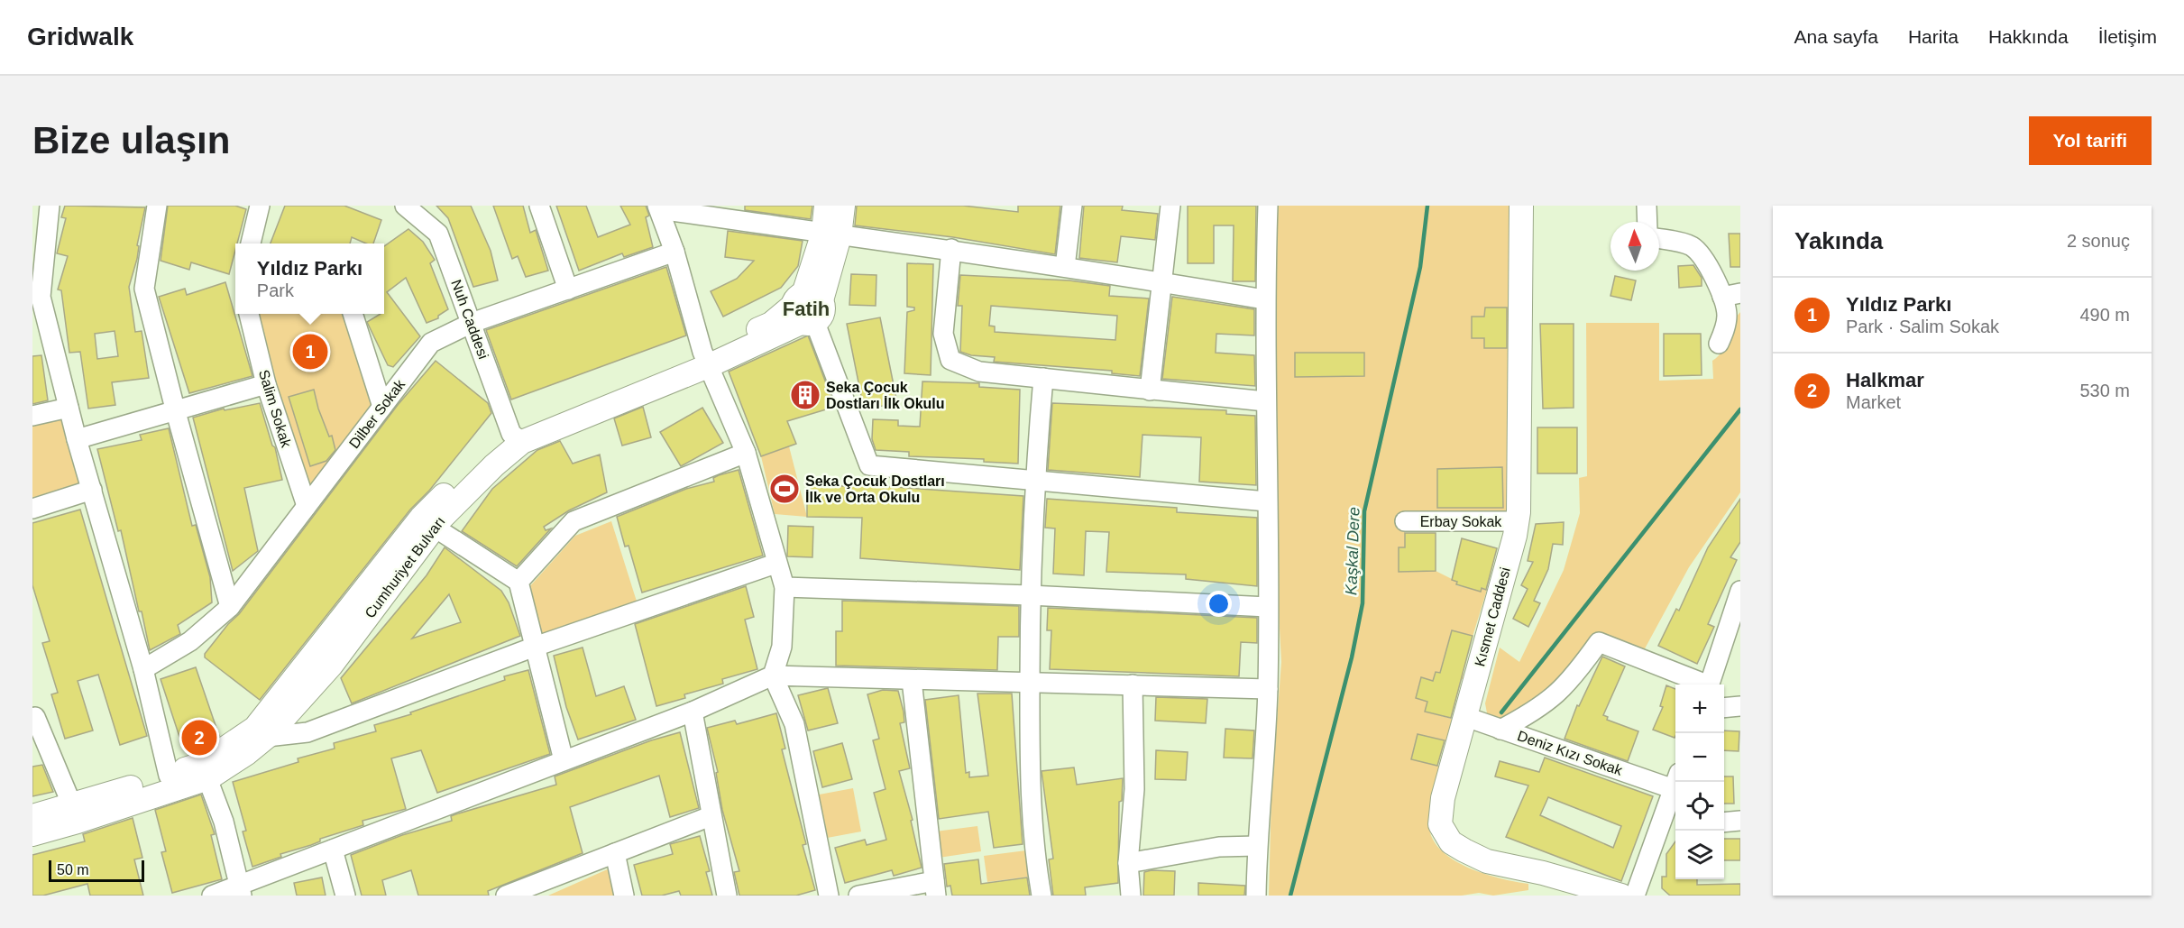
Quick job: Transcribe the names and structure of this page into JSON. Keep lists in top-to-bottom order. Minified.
{"streets":{"main road":["Cumhuriyet Bulvarı","Kısmet Caddesi"],"street":["Nuh Caddesi","Salim Sokak","Dilber Sokak","Erbay Sokak","Deniz Kızı Sokak"]},"crossings":[["Nuh Caddesi","Dilber Sokak"],["Nuh Caddesi","Cumhuriyet Bulvarı"],["Salim Sokak","Dilber Sokak"],["Erbay Sokak","Kısmet Caddesi"],["Kısmet Caddesi","Deniz Kızı Sokak"]],"districts":["Fatih"],"water":["Kaşkal Dere"],"places":{"building":["Seka Çocuk Dostları İlk Okulu"],"sports":["Seka Çocuk Dostları İlk ve Orta Okulu"]},"scale_bar":"50 m","north":"top","page":{"header":"Gridwalk","nav":["Ana sayfa","Harita","Hakkında","İletişim"],"buttons":"Yol tarifi","title":"Bize ulaşın","heading":["Yakında","2 sonuç"],"popup":["Yıldız Parkı","Park"],"list":[{"mark":"1","name":"Yıldız Parkı","note":"Park · Salim Sokak","value":"490 m"},{"mark":"2","name":"Halkmar","note":"Market","value":"530 m"}],"pins":["1","2"],"map_buttons":["+","−"],"scale":"50 m"}}
